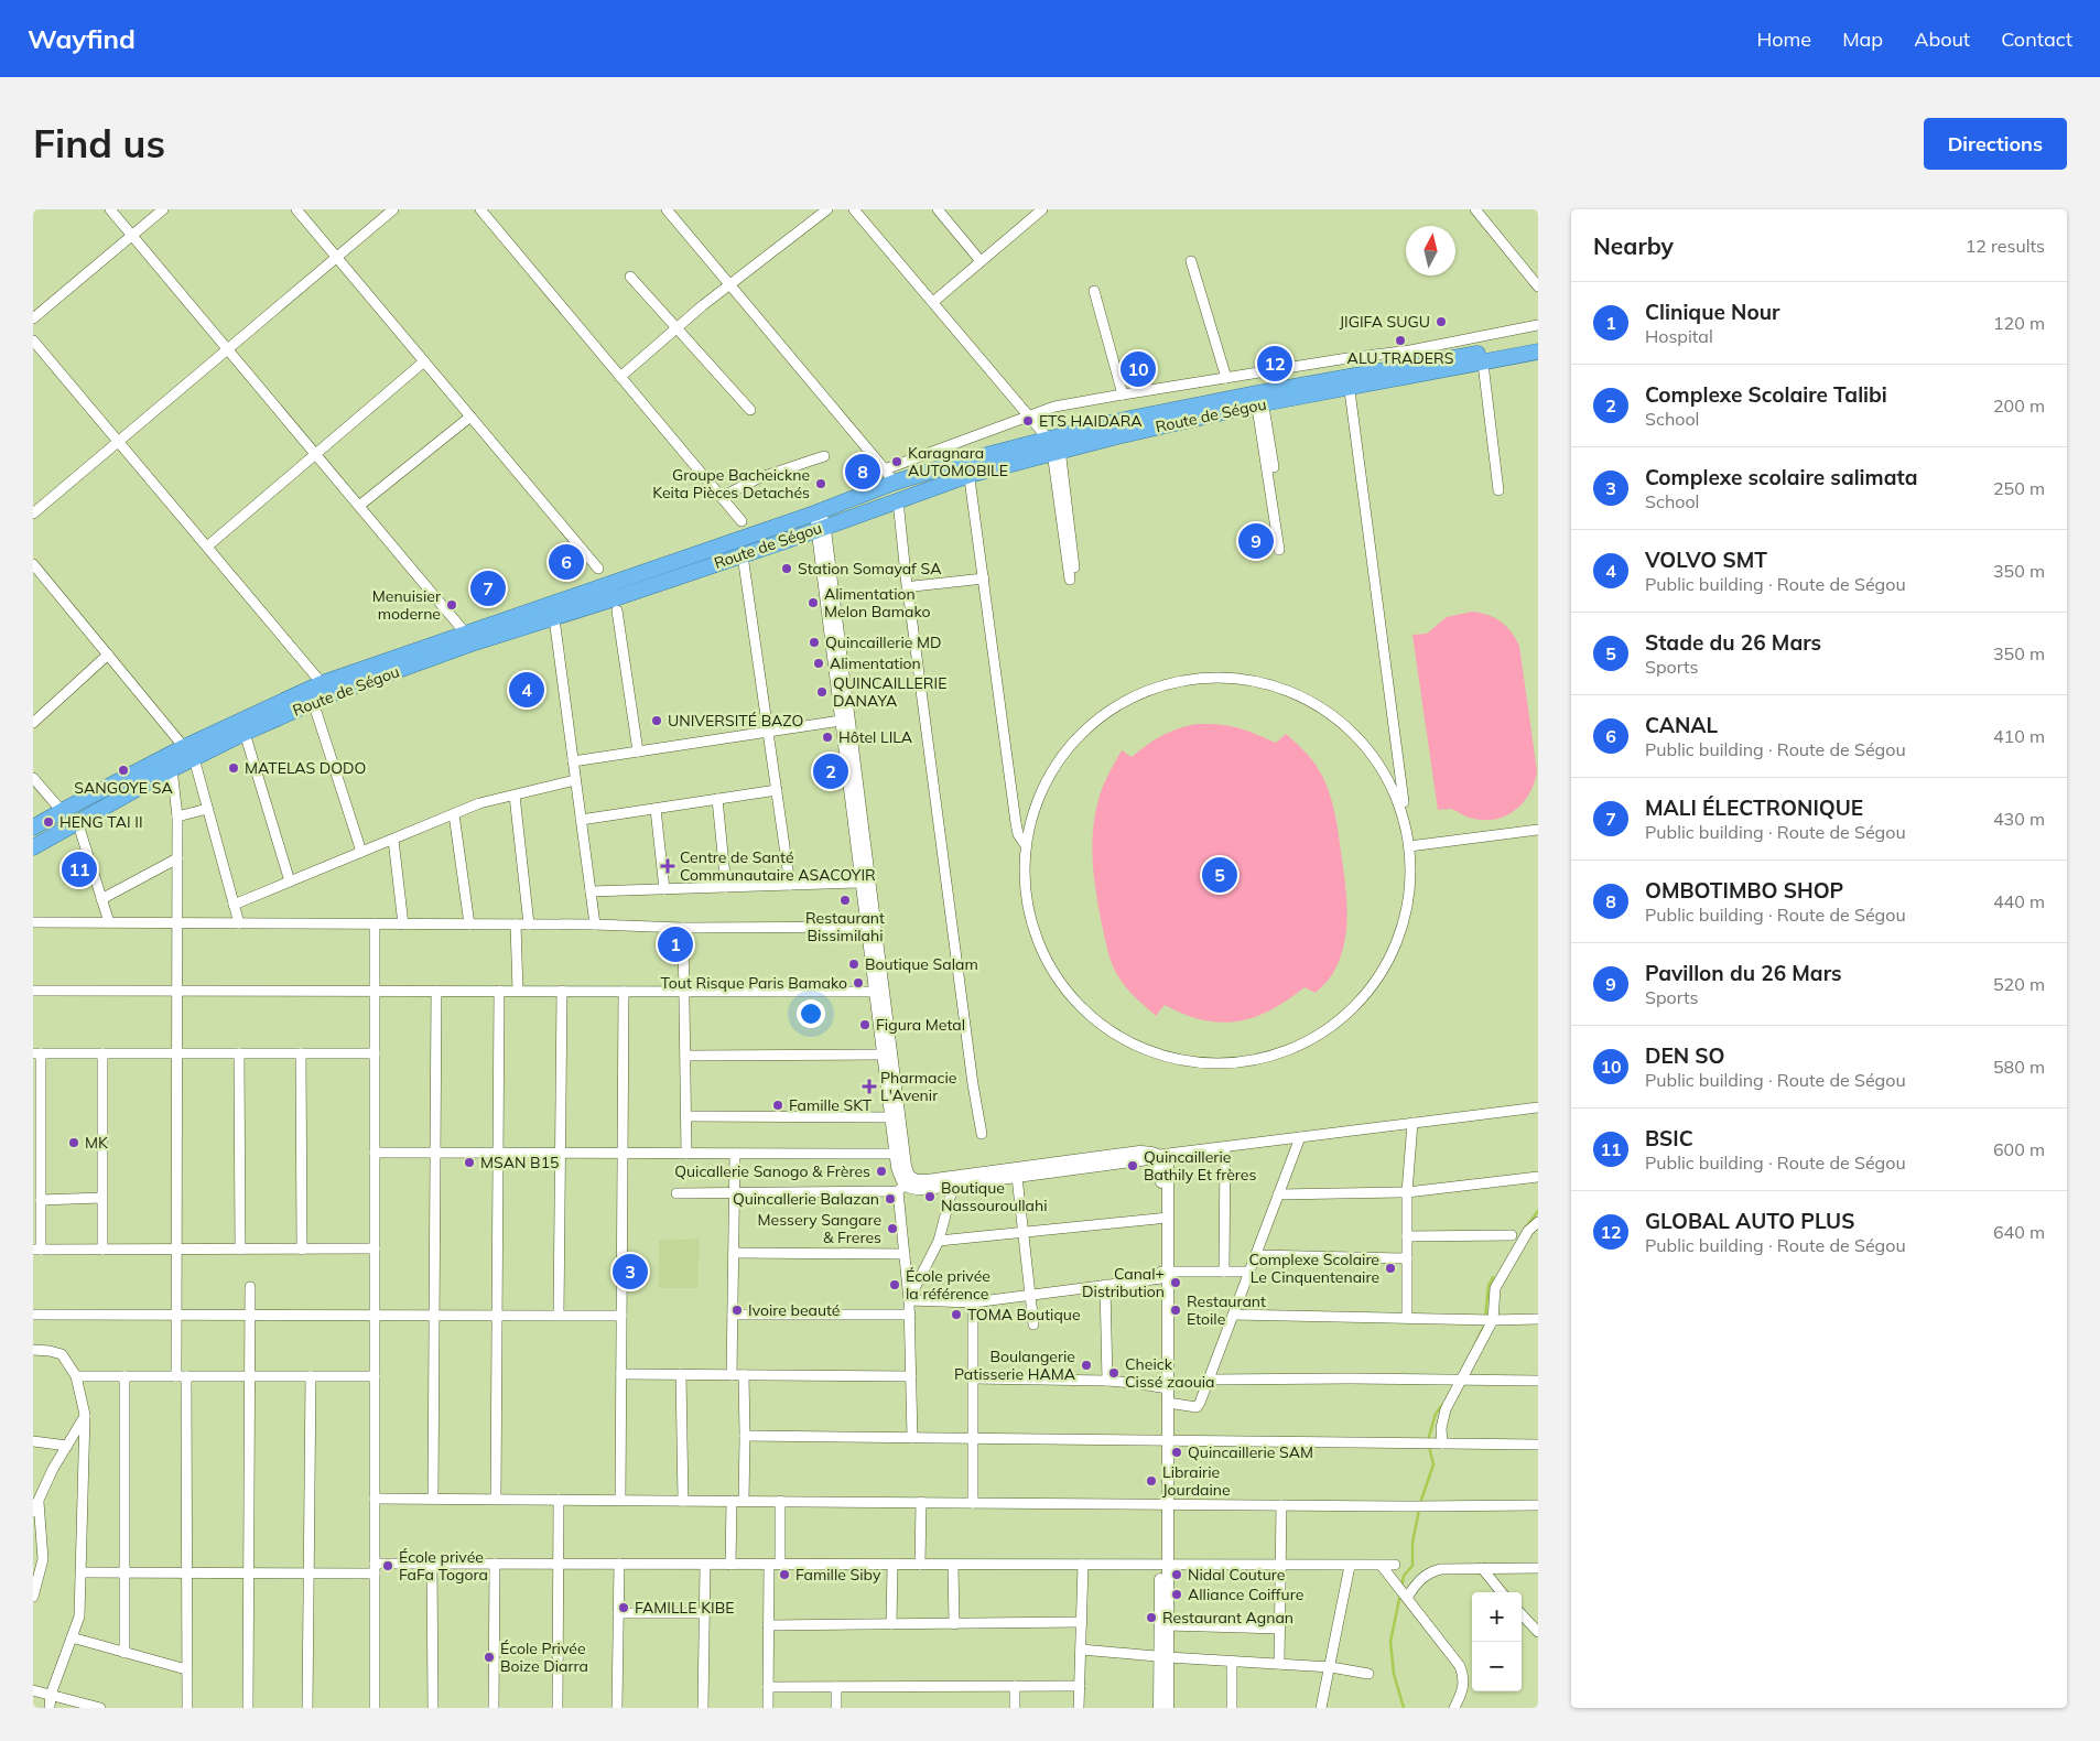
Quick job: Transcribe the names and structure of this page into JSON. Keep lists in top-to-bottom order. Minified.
{"streets":{"highway":["Route de Ségou"]},"places":{"other":["JIGIFA SUGU","ALU TRADERS","ETS HAIDARA","Karagnara AUTOMOBILE","Groupe Bacheickne Keita Pièces Detachés","Station Somayaf SA","Alimentation Melon Bamako","Menuisier moderne","Quincaillerie MD","Alimentation","QUINCAILLERIE DANAYA","UNIVERSITÉ BAZO","Hôtel LILA","MATELAS DODO","SANGOYE SA","HENG TAI II","Restaurant Bissimilahi","Boutique Salam","Tout Risque Paris Bamako","Figura Metal","Famille SKT","MK","MSAN B15","Quincaillerie Bathily Et frères","Quicallerie Sanogo & Frères","Boutique Nassouroullahi","Quincallerie Balazan","Messery Sangare & Freres","Complexe Scolaire Le Cinquentenaire","Canal+ Distribution","École privée la référence","Ivoire beauté","Restaurant Etoile","TOMA Boutique","Boulangerie Patisserie HAMA","Cheick Cissé zaouia","Quincaillerie SAM","Librairie Jourdaine","École privée FaFa Togora","Famille Siby","Nidal Couture","Alliance Coiffure","FAMILLE KIBE","Restaurant Agnan","École Privée Boize Diarra"],"health":["Centre de Santé Communautaire ASACOYIR","Pharmacie L'Avenir"]},"north":"top","page":{"header":"Wayfind","nav":["Home","Map","About","Contact"],"buttons":"Directions","title":"Find us","heading":["Nearby","12 results"],"list":[{"mark":"1","name":"Clinique Nour","note":"Hospital","value":"120 m"},{"mark":"2","name":"Complexe Scolaire Talibi","note":"School","value":"200 m"},{"mark":"3","name":"Complexe scolaire salimata","note":"School","value":"250 m"},{"mark":"4","name":"VOLVO SMT","note":"Public building · Route de Ségou","value":"350 m"},{"mark":"5","name":"Stade du 26 Mars","note":"Sports","value":"350 m"},{"mark":"6","name":"CANAL","note":"Public building · Route de Ségou","value":"410 m"},{"mark":"7","name":"MALI ÉLECTRONIQUE","note":"Public building · Route de Ségou","value":"430 m"},{"mark":"8","name":"OMBOTIMBO SHOP","note":"Public building · Route de Ségou","value":"440 m"},{"mark":"9","name":"Pavillon du 26 Mars","note":"Sports","value":"520 m"},{"mark":"10","name":"DEN SO","note":"Public building · Route de Ségou","value":"580 m"},{"mark":"11","name":"BSIC","note":"Public building · Route de Ségou","value":"600 m"},{"mark":"12","name":"GLOBAL AUTO PLUS","note":"Public building · Route de Ségou","value":"640 m"}],"pins":["12","10","8","9","6","7","4","2","11","5","1","3"],"map_buttons":["+","−"]}}
